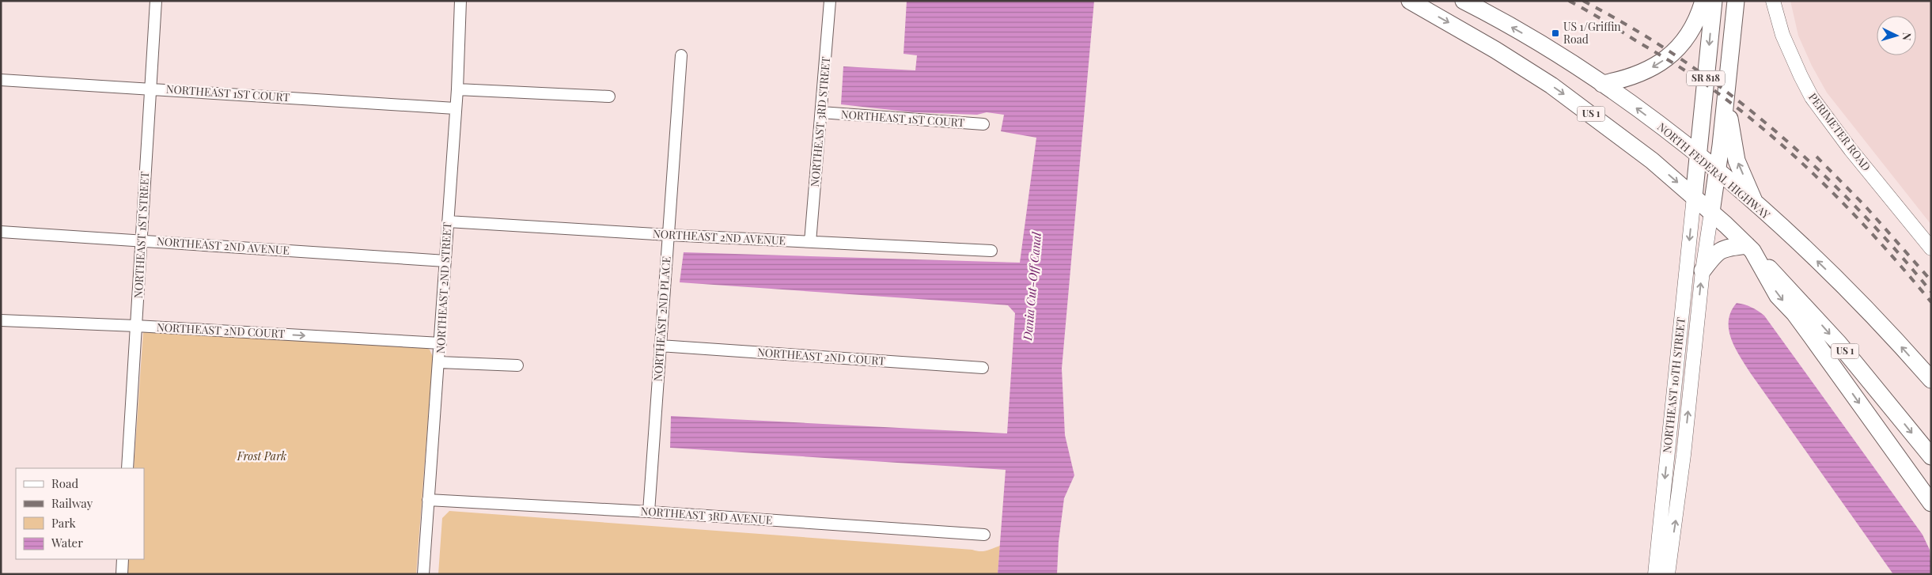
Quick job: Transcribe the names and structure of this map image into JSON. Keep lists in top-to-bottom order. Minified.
{"streets":{"main road":["SR 818","US 1","NORTH FEDERAL HIGHWAY"],"street":["NORTHEAST 1ST COURT","NORTHEAST 3RD STREET","PERIMETER ROAD","NORTHEAST 1ST STREET","NORTHEAST 2ND AVENUE","NORTHEAST 2ND STREET","NORTHEAST 2ND PLACE","NORTHEAST 2ND COURT","NORTHEAST 10TH STREET","NORTHEAST 3RD AVENUE"]},"crossings":[["SR 818","US 1"],["SR 818","NORTH FEDERAL HIGHWAY"],["SR 818","NORTHEAST 10TH STREET"],["NORTHEAST 1ST COURT","NORTHEAST 3RD STREET"],["NORTHEAST 1ST COURT","NORTHEAST 1ST STREET"],["NORTHEAST 1ST COURT","NORTHEAST 2ND STREET"],["US 1","NORTHEAST 10TH STREET"],["NORTHEAST 3RD STREET","NORTHEAST 2ND AVENUE"],["NORTHEAST 1ST STREET","NORTHEAST 2ND AVENUE"],["NORTHEAST 1ST STREET","NORTHEAST 2ND COURT"],["NORTHEAST 2ND AVENUE","NORTHEAST 2ND STREET"],["NORTHEAST 2ND AVENUE","NORTHEAST 2ND PLACE"],["NORTHEAST 2ND STREET","NORTHEAST 2ND COURT"],["NORTHEAST 2ND STREET","NORTHEAST 3RD AVENUE"],["NORTHEAST 2ND PLACE","NORTHEAST 2ND COURT"],["NORTHEAST 2ND PLACE","NORTHEAST 3RD AVENUE"]],"one_way":["NORTHEAST 2ND COURT"],"water":["Dania Cut-Off Canal"],"parks":["Frost Park"],"places":{"transit":["US 1/Griffin Road"]},"legend":["Road","Railway","Park","Water"],"north":"right"}
